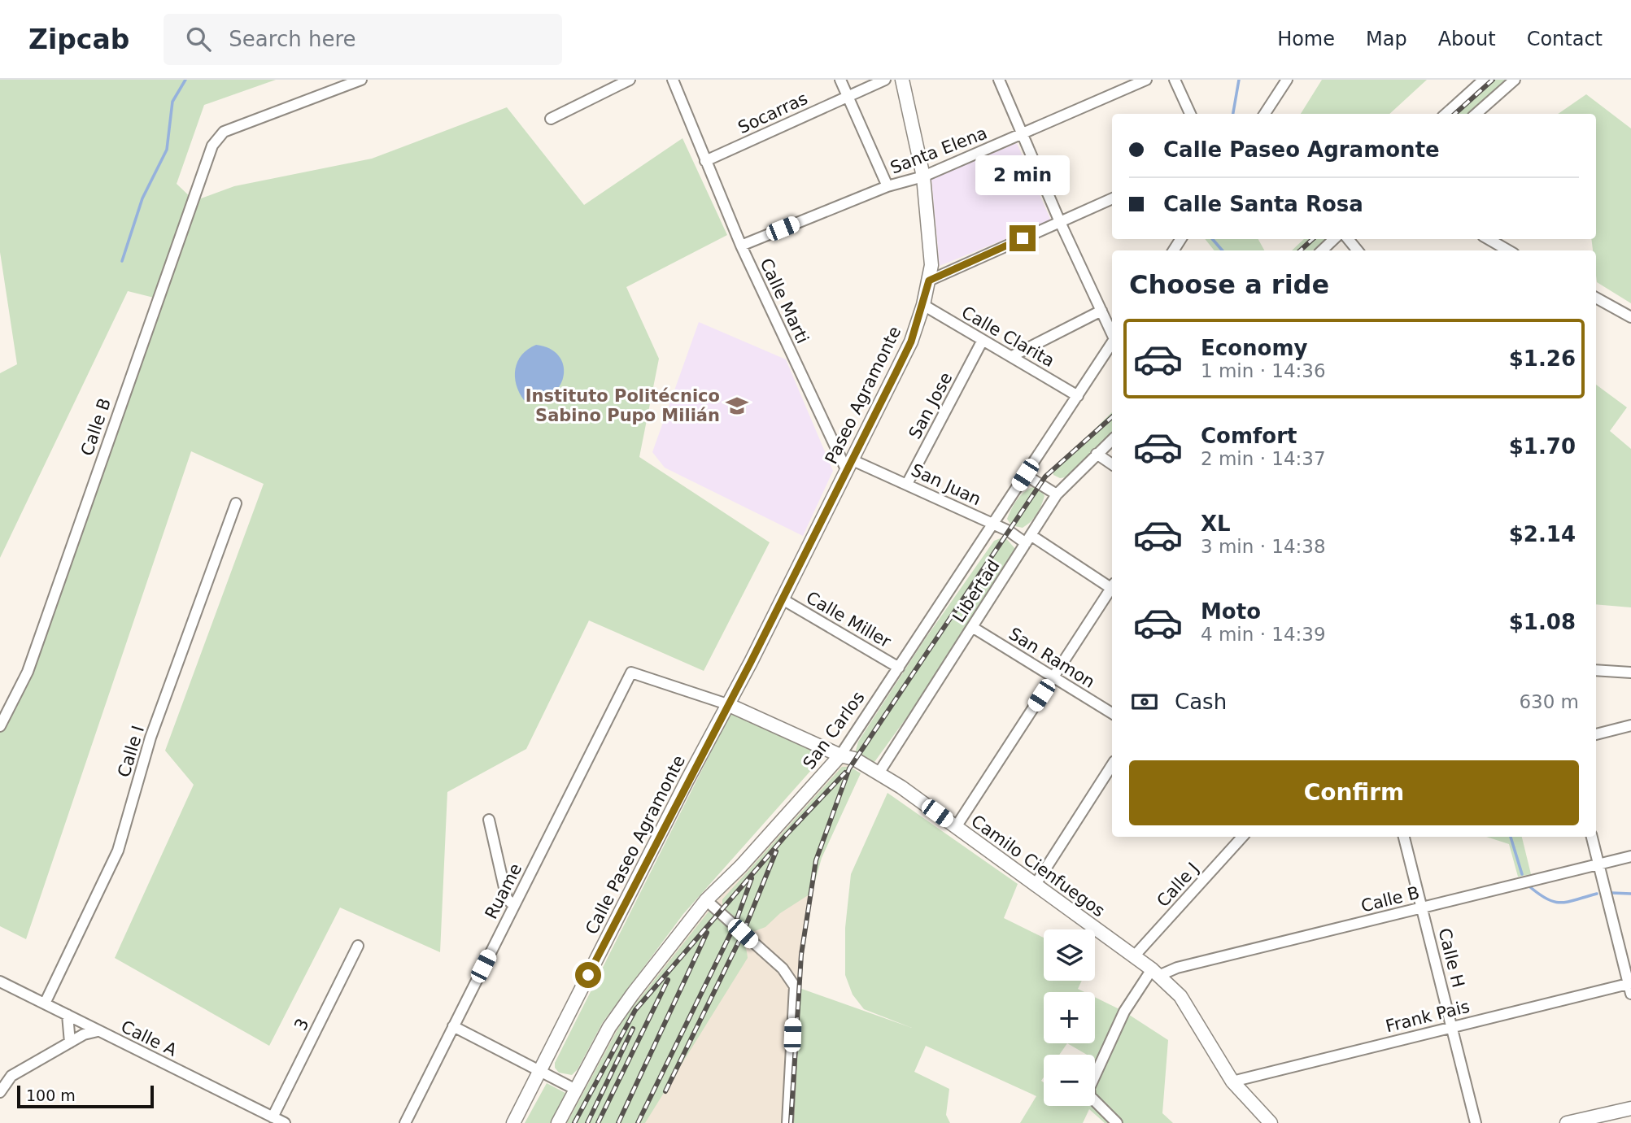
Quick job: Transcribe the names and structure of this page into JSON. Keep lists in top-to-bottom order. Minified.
{"streets":{"street":["Socarras","Santa Elena","Calle Marti","Calle Clarita","Paseo Agramonte","San Jose","Calle B","San Juan","Libertad","Calle Miller","San Ramon","San Carlos","Calle I","Calle Paseo Agramonte","Camilo Cienfuegos","Calle J","Ruame","Calle H","Frank Pais","3","Calle A"]},"crossings":[["Socarras","Calle Marti"],["Santa Elena","Calle Marti"],["Santa Elena","Paseo Agramonte"],["Calle Marti","Paseo Agramonte"],["Calle Marti","San Juan"],["Calle Clarita","Paseo Agramonte"],["Calle Clarita","San Jose"],["Calle Clarita","San Carlos"],["Paseo Agramonte","San Juan"],["Paseo Agramonte","Calle Miller"],["Paseo Agramonte","Calle Paseo Agramonte"],["Paseo Agramonte","Camilo Cienfuegos"],["San Jose","San Juan"],["Calle B","Camilo Cienfuegos"],["Calle B","Calle H"],["San Juan","Libertad"],["San Juan","San Carlos"],["Libertad","San Ramon"],["Libertad","Camilo Cienfuegos"],["Calle Miller","San Carlos"],["San Carlos","Camilo Cienfuegos"],["Calle I","Calle A"],["Calle Paseo Agramonte","Camilo Cienfuegos"],["Camilo Cienfuegos","Calle J"],["Camilo Cienfuegos","Ruame"],["Camilo Cienfuegos","Frank Pais"],["Calle H","Frank Pais"],["3","Calle A"]],"places":{"school or university":["Instituto Politécnico Sabino Pupo Milián"]},"scale_bar":"100 m","page":{"header":"Zipcab","search":"Search here","nav":["Home","Map","About","Contact"],"banner":["Calle Paseo Agramonte","Calle Santa Rosa"],"bubble":"2 min","heading":"Choose a ride","list":[{"name":"Economy","note":"1 min · 14:36","value":"$1.26"},{"name":"Comfort","note":"2 min · 14:37","value":"$1.70"},{"name":"XL","note":"3 min · 14:38","value":"$2.14"},{"name":"Moto","note":"4 min · 14:39","value":"$1.08"}],"pay":["Cash","630 m"],"buttons":"Confirm","map_buttons":["+","−"],"scale":"100 m"}}
